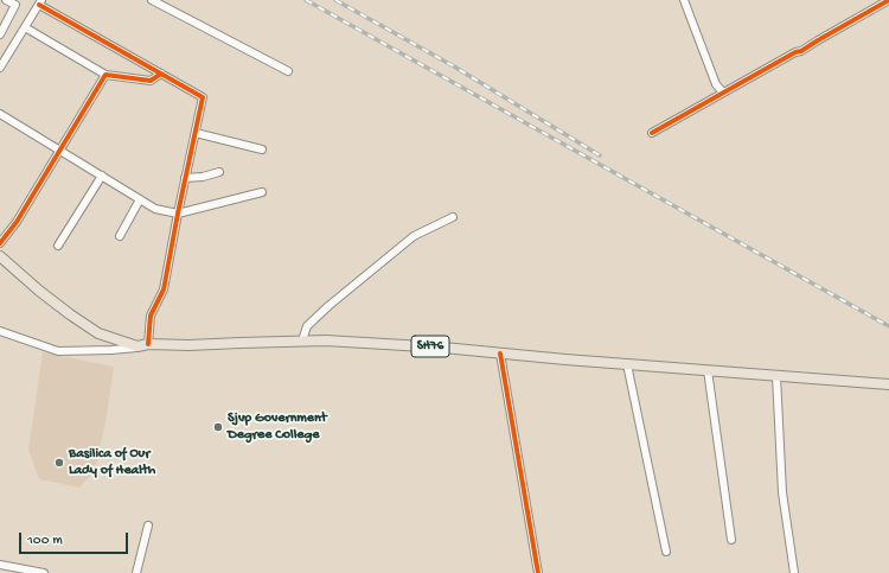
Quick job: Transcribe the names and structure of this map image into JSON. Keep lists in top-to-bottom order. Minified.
{"streets":{"main road":["SH76"]},"places":["Sjvp Government Degree College","Basilica of Our Lady of Health"],"scale_bar":"100 m"}
